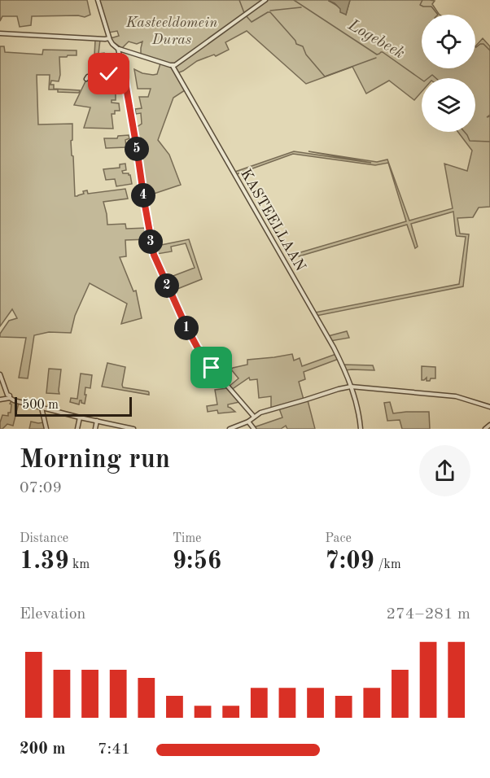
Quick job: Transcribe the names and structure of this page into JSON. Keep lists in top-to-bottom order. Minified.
{"streets":{"street":["KASTEELLAAN"]},"water":["Logebeek"],"parks":["Kasteeldomein Duras"],"scale_bar":"500 m","page":{"pins":["5","4","3","2","1"],"scale":"500 m","heading":["Morning run","07:09"],"stats":[["Distance","1.39 km"],["Time","9:56"],["Pace","7:09 /km"]],"chart":["Elevation","274–281 m"],"list":[{"name":"200 m","note":"7:41"}]}}
